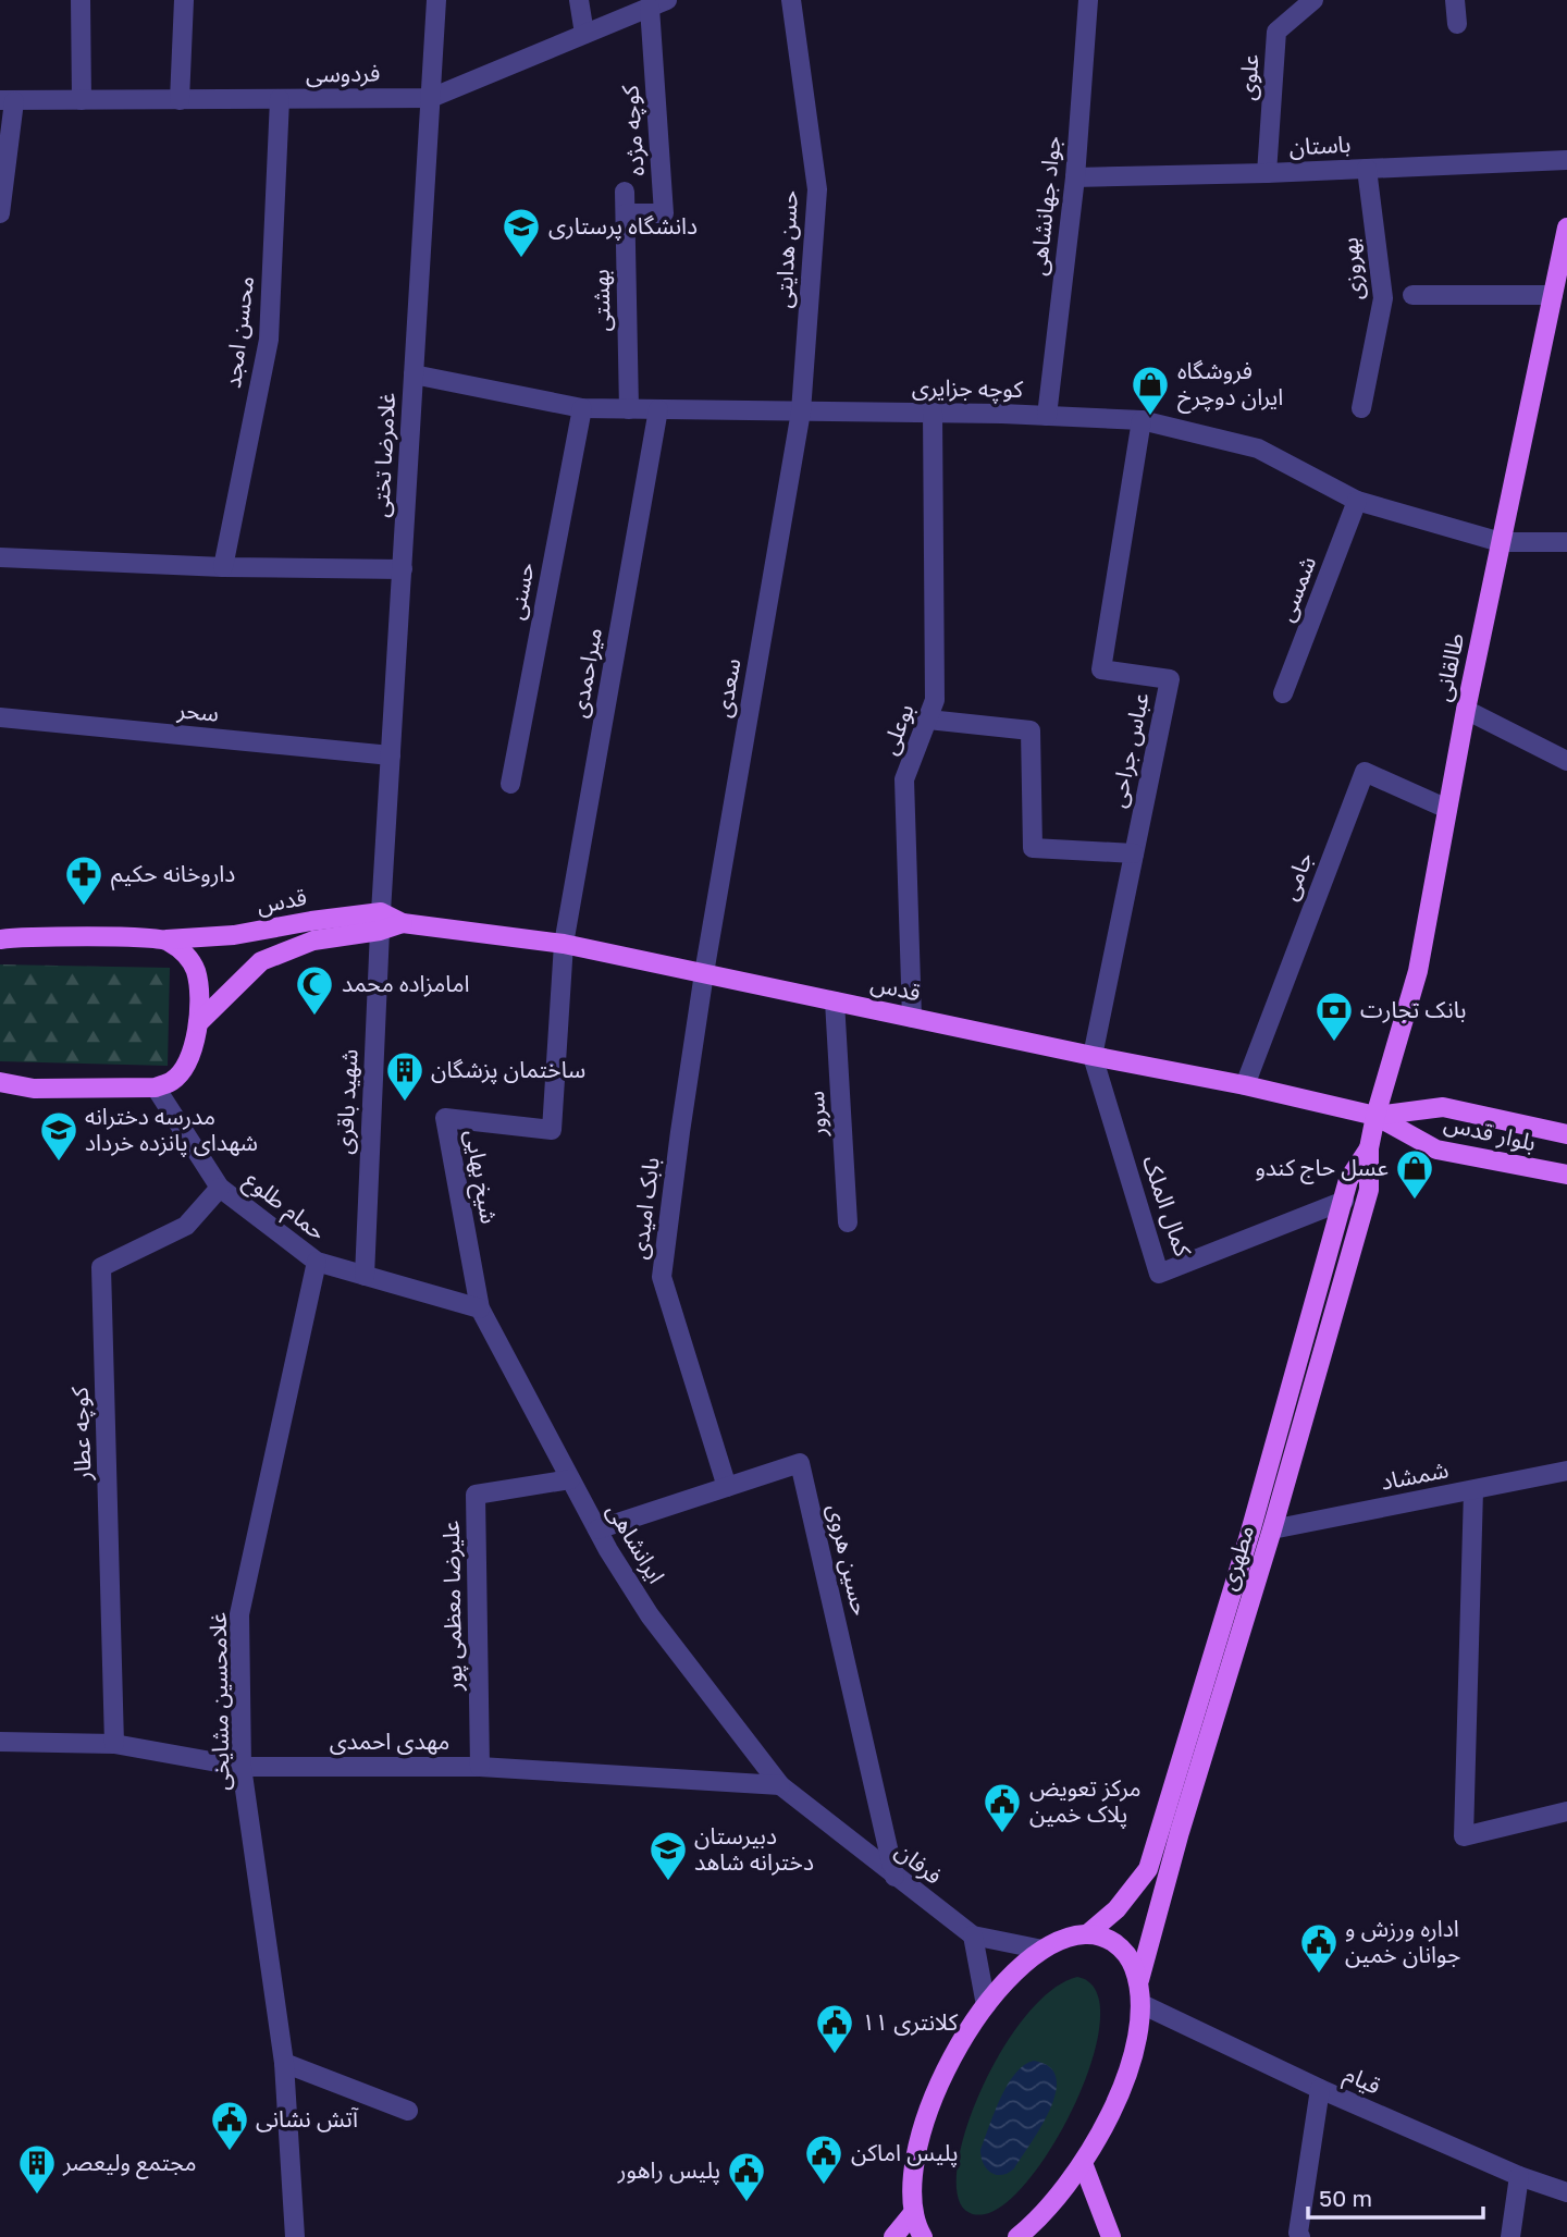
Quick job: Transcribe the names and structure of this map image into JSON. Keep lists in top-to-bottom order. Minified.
{"streets":{"main road":["طالقانی","قدس","بلوار قدس","مطهری"],"street":["فردوسی","علوی","کوچه مژده","باستان","جواد جهانشاهی","حسن هدایتی","بهروزی","بهشتی","محسن امجد","کوچه جزایری","غلامرضا تختی","شمسی","حسنی","میراحمدی","سعدی","سحر","بوعلی","عباس جراحی","جامی","شهید باقری","سرور","شیخ بهایی","حمام طلوع","کمال الملک","بابک امیدی","کوچه عطار","شمشاد","ایرانشاهی","حسین هروی","علیرضا معظمی پور","غلامحسین مشایخی","مهدی احمدی","فرفان","قیام"]},"crossings":[["فردوسی","کوچه مژده"],["فردوسی","محسن امجد"],["فردوسی","غلامرضا تختی"],["علوی","باستان"],["کوچه مژده","بهشتی"],["باستان","جواد جهانشاهی"],["باستان","بهروزی"],["جواد جهانشاهی","کوچه جزایری"],["حسن هدایتی","کوچه جزایری"],["حسن هدایتی","سعدی"],["بهشتی","کوچه جزایری"],["کوچه جزایری","غلامرضا تختی"],["کوچه جزایری","شمسی"],["کوچه جزایری","حسنی"],["کوچه جزایری","طالقانی"],["کوچه جزایری","میراحمدی"],["کوچه جزایری","سعدی"],["کوچه جزایری","بوعلی"],["کوچه جزایری","عباس جراحی"],["غلامرضا تختی","سحر"],["غلامرضا تختی","قدس"],["غلامرضا تختی","شهید باقری"],["طالقانی","جامی"],["طالقانی","قدس"],["طالقانی","بلوار قدس"],["طالقانی","مطهری"],["میراحمدی","قدس"],["میراحمدی","شیخ بهایی"],["سعدی","قدس"],["سعدی","بابک امیدی"],["بوعلی","قدس"],["عباس جراحی","قدس"],["عباس جراحی","کمال الملک"],["جامی","قدس"],["قدس","شهید باقری"],["قدس","سرور"],["قدس","بلوار قدس"],["قدس","شیخ بهایی"],["قدس","کمال الملک"],["قدس","بابک امیدی"],["قدس","مطهری"],["شهید باقری","حمام طلوع"],["بلوار قدس","مطهری"],["شیخ بهایی","حمام طلوع"],["شیخ بهایی","ایرانشاهی"],["حمام طلوع","کوچه عطار"],["حمام طلوع","ایرانشاهی"],["حمام طلوع","غلامحسین مشایخی"],["کمال الملک","مطهری"],["بابک امیدی","حسین هروی"],["کوچه عطار","مهدی احمدی"],["شمشاد","مطهری"],["ایرانشاهی","حسین هروی"],["ایرانشاهی","علیرضا معظمی پور"],["ایرانشاهی","مهدی احمدی"],["ایرانشاهی","فرفان"],["حسین هروی","فرفان"],["علیرضا معظمی پور","مهدی احمدی"],["غلامحسین مشایخی","مهدی احمدی"],["مهدی احمدی","فرفان"]],"places":{"school or university":["دانشگاه پرستاری","مدرسه دخترانه شهدای پانزده خرداد","دبیرستان دخترانه شاهد"],"shop":["فروشگاه ایران دوچرخ","عسل حاج کندو"],"pharmacy":["داروخانه حکیم"],"mosque":["امامزاده محمد"],"bank":["بانک تجارت"],"building":["ساختمان پزشگان","مجتمع ولیعصر"],"public building":["مرکز تعویض پلاک خمین","اداره ورزش و جوانان خمین","کلانتری ۱۱","آتش نشانی","پلیس اماکن","پلیس راهور"]},"scale_bar":"50 m"}
